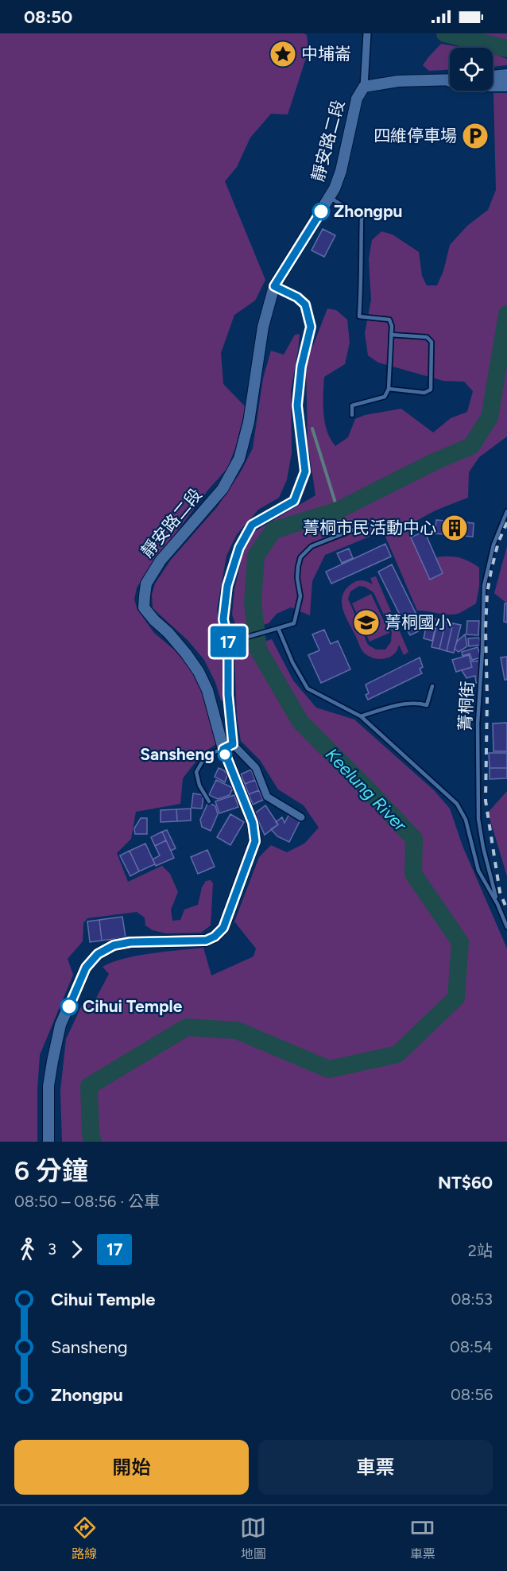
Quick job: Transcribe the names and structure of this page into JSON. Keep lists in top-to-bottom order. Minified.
{"streets":{"main road":["靜安路二段"],"lane":["菁桐街"]},"water":["Keelung River"],"places":{"place":["中埔崙"],"parking":["四維停車場"],"other":["Zhongpu","Sansheng","Cihui Temple"],"building":["菁桐市民活動中心"],"school or university":["菁桐國小"]},"lines":["bus line 17"],"page":{"status":"08:50","on_map":"17","heading":["6 分鐘","08:50 – 08:56 · 公車","NT$60"],"legs":["3","17","2站"],"list":[{"name":"Cihui Temple","value":"08:53"},{"name":"Sansheng","value":"08:54"},{"name":"Zhongpu","value":"08:56"}],"buttons":["開始","車票"],"tabs":["路線","地圖","車票"]}}
